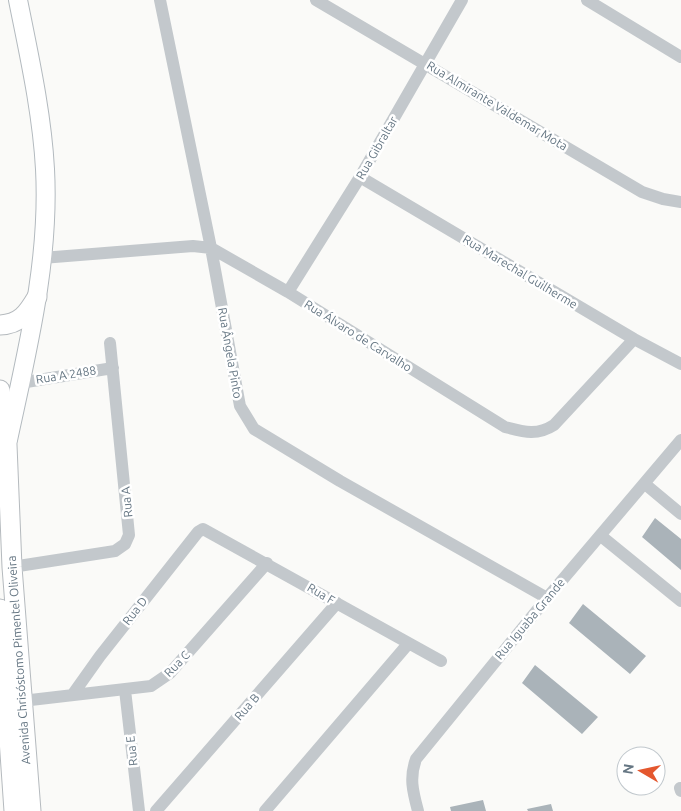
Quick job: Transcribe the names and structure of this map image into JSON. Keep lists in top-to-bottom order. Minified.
{"streets":{"main road":["Avenida Chrisóstomo Pimentel Oliveira"],"street":["Rua Almirante Valdemar Mota","Rua Gibraltar","Rua Marechal Guilherme","Rua Álvaro de Carvalho","Rua Ângela Pinto","Rua A 2488","Rua A","Rua F","Rua D","Rua Iguaba Grande","Rua C","Rua B","Rua E"]},"crossings":[["Rua Almirante Valdemar Mota","Rua Gibraltar"],["Rua Gibraltar","Rua Marechal Guilherme"],["Rua Gibraltar","Rua Álvaro de Carvalho"],["Rua Marechal Guilherme","Rua Álvaro de Carvalho"],["Rua Álvaro de Carvalho","Rua Ângela Pinto"],["Rua Ângela Pinto","Rua Iguaba Grande"],["Rua A 2488","Rua A"],["Rua A","Avenida Chrisóstomo Pimentel Oliveira"],["Rua F","Rua D"],["Rua F","Rua C"],["Rua F","Rua B"],["Rua D","Rua C"],["Avenida Chrisóstomo Pimentel Oliveira","Rua C"],["Rua C","Rua E"]],"north":"left"}
